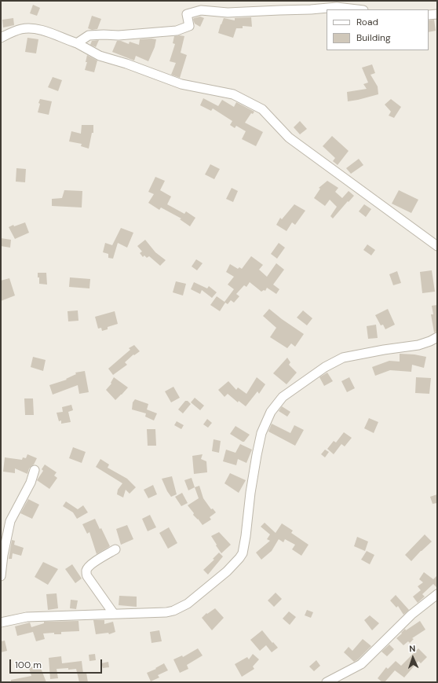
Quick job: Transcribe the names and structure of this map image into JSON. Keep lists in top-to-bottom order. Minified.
{"legend":["Road","Building"],"scale_bar":"100 m","north":"top"}
